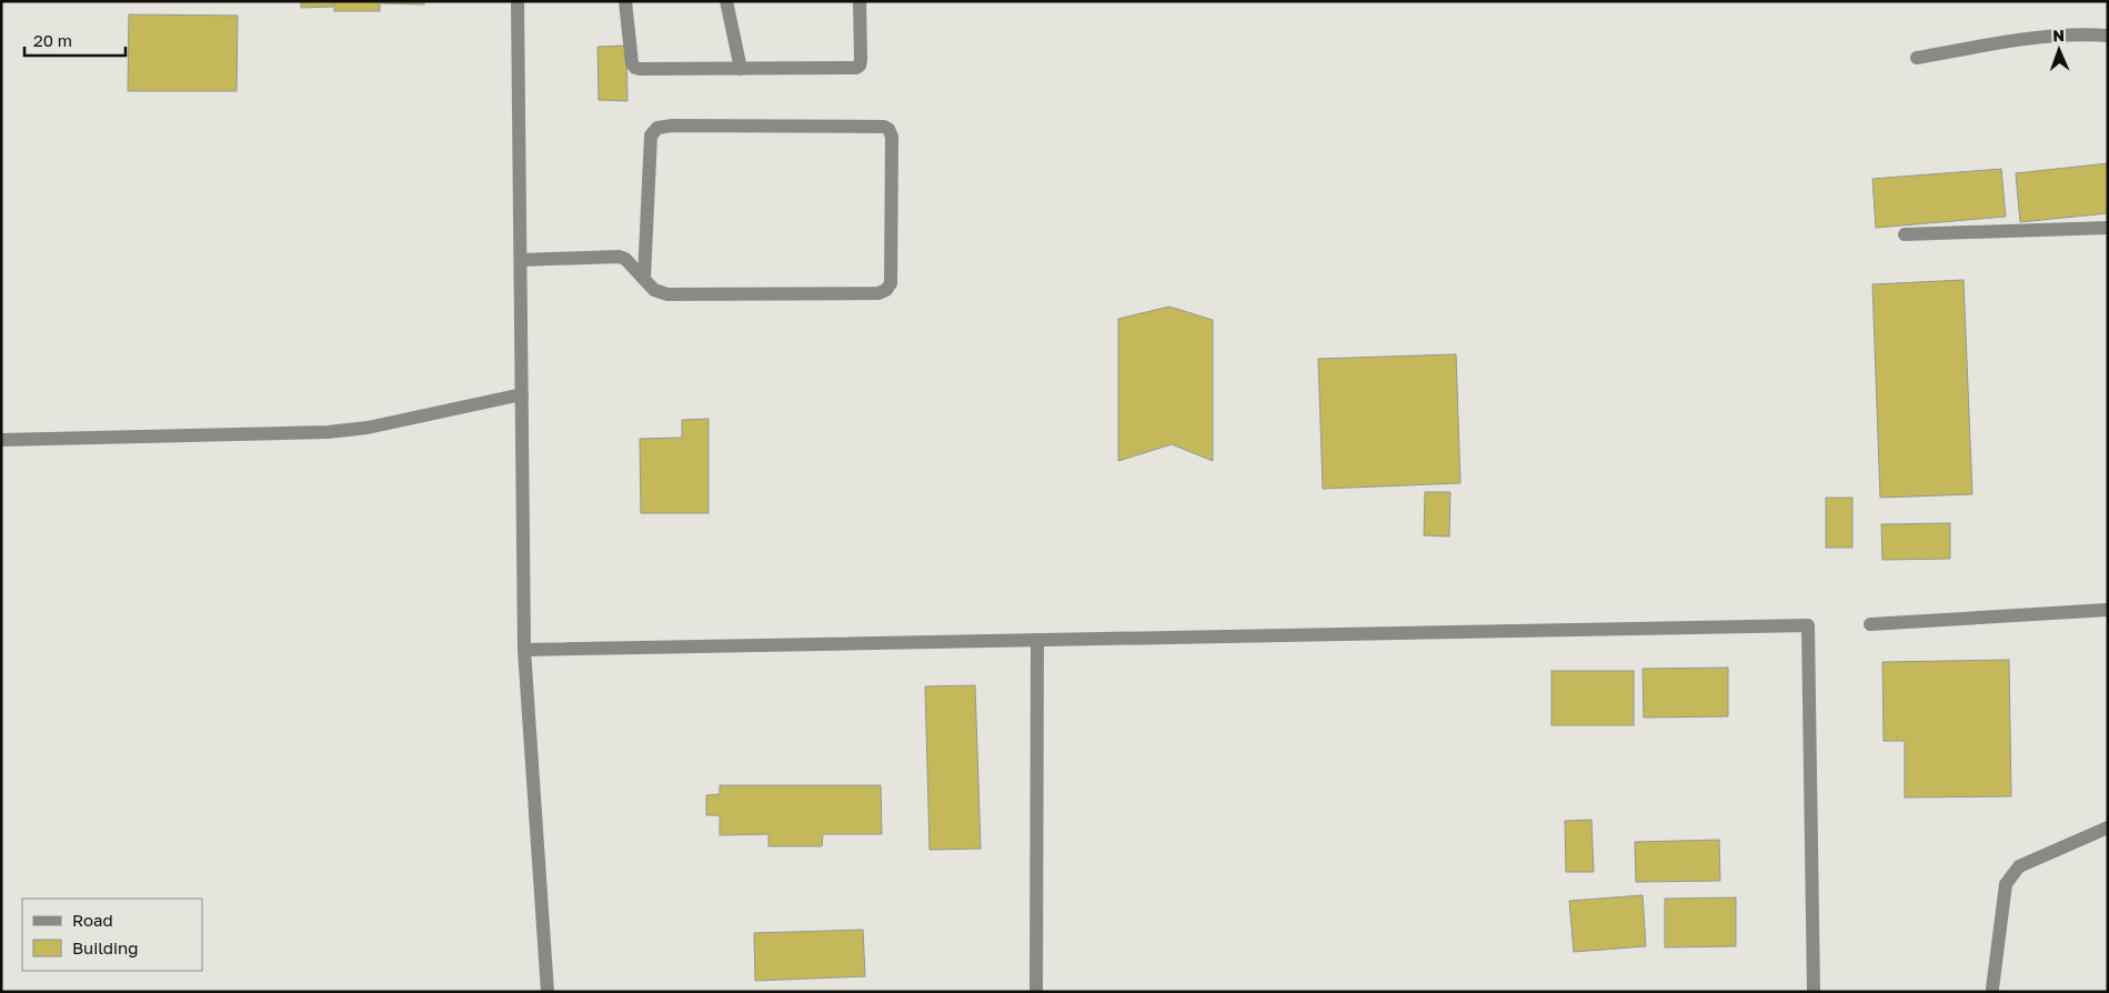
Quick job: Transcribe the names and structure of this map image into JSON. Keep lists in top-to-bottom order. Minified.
{"legend":["Road","Building"],"scale_bar":"20 m","north":"top"}
